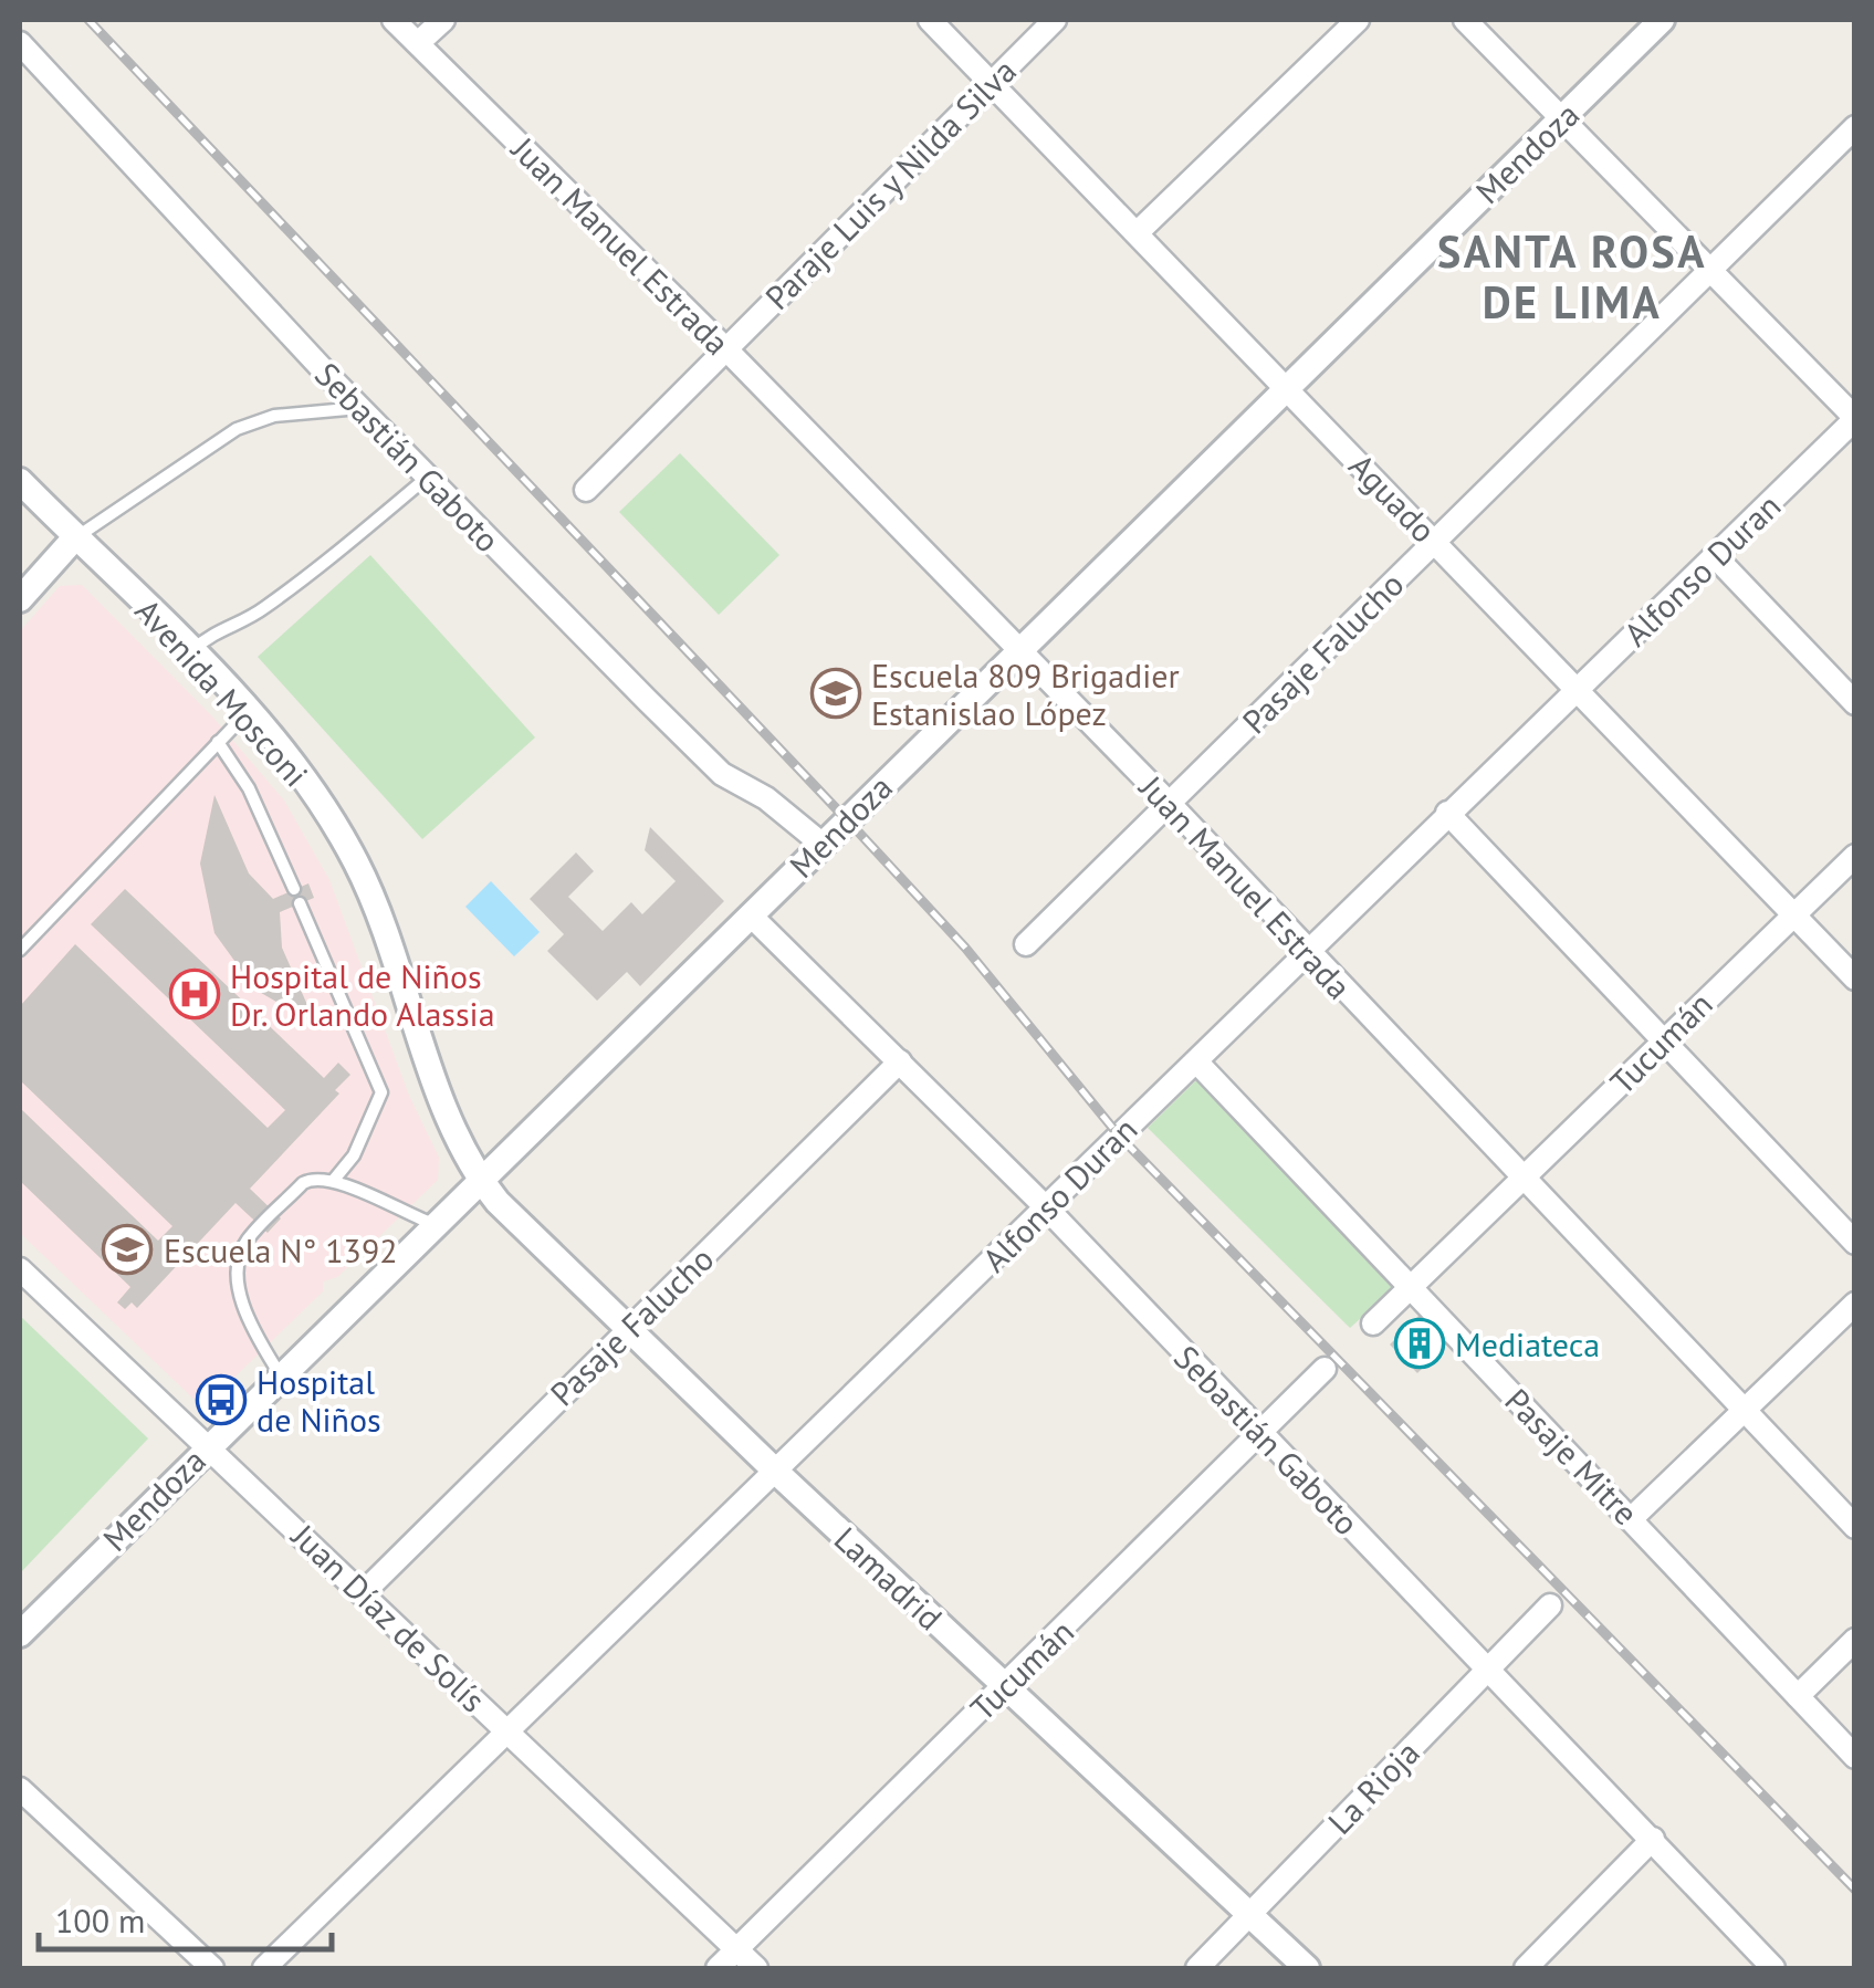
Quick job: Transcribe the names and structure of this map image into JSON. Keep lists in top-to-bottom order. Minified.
{"streets":{"street":["Mendoza","Paraje Luis y Nilda Silva","Juan Manuel Estrada","Sebastián Gaboto","Aguado","Alfonso Duran","Pasaje Falucho","Avenida Mosconi","Tucumán","Pasaje Mitre","Lamadrid","Juan Díaz de Solís","La Rioja"]},"crossings":[["Mendoza","Juan Manuel Estrada"],["Mendoza","Sebastián Gaboto"],["Mendoza","Aguado"],["Mendoza","Avenida Mosconi"],["Mendoza","Lamadrid"],["Mendoza","Juan Díaz de Solís"],["Paraje Luis y Nilda Silva","Juan Manuel Estrada"],["Paraje Luis y Nilda Silva","Aguado"],["Juan Manuel Estrada","Alfonso Duran"],["Juan Manuel Estrada","Pasaje Falucho"],["Juan Manuel Estrada","Tucumán"],["Sebastián Gaboto","Alfonso Duran"],["Sebastián Gaboto","Pasaje Falucho"],["Sebastián Gaboto","Tucumán"],["Sebastián Gaboto","La Rioja"],["Aguado","Alfonso Duran"],["Aguado","Pasaje Falucho"],["Aguado","Tucumán"],["Alfonso Duran","Pasaje Mitre"],["Alfonso Duran","Lamadrid"],["Alfonso Duran","Juan Díaz de Solís"],["Pasaje Falucho","Lamadrid"],["Pasaje Falucho","Juan Díaz de Solís"],["Avenida Mosconi","Lamadrid"],["Tucumán","Pasaje Mitre"],["Tucumán","Lamadrid"],["Tucumán","Juan Díaz de Solís"],["Lamadrid","La Rioja"]],"districts":["SANTA ROSA DE LIMA"],"places":{"school or university":["Escuela 809 Brigadier Estanislao López","Escuela N° 1392"],"hospital":["Hospital de Niños Dr. Orlando Alassia"],"building":["Mediateca"],"bus stop":["Hospital de Niños"]},"scale_bar":"100 m"}
